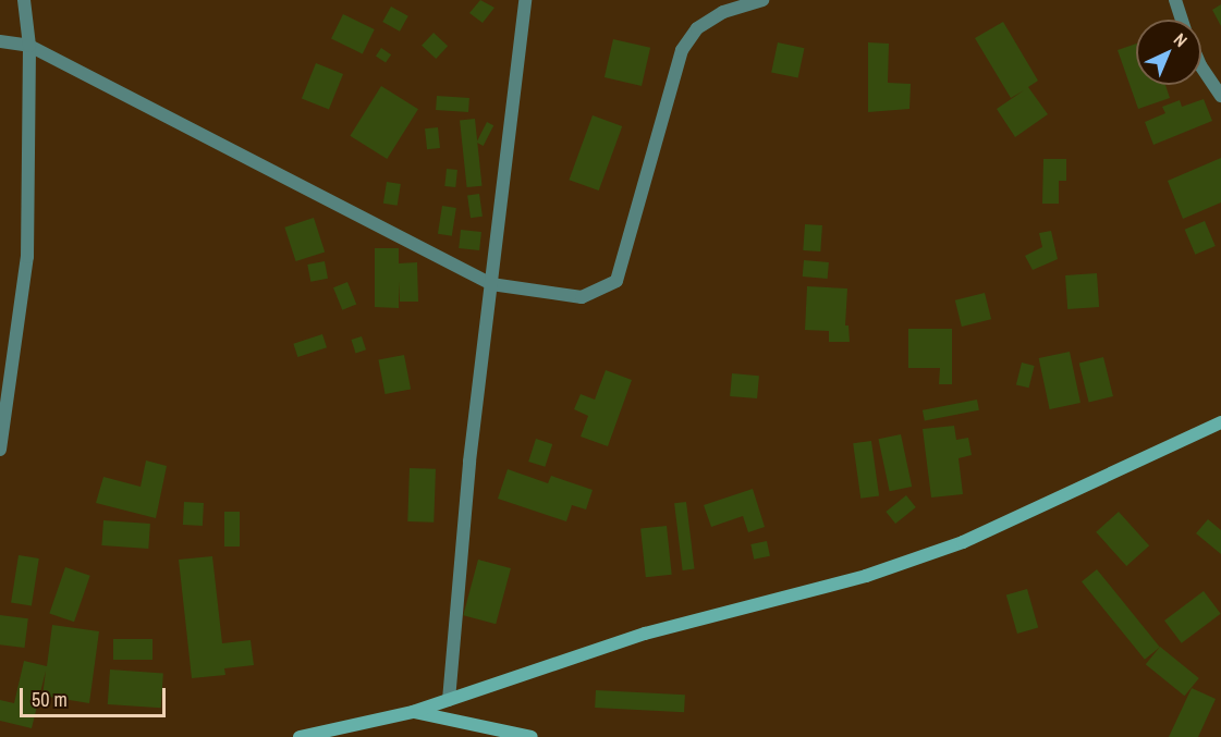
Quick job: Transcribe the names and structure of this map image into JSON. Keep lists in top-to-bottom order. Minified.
{"scale_bar":"50 m","north":"top right"}
